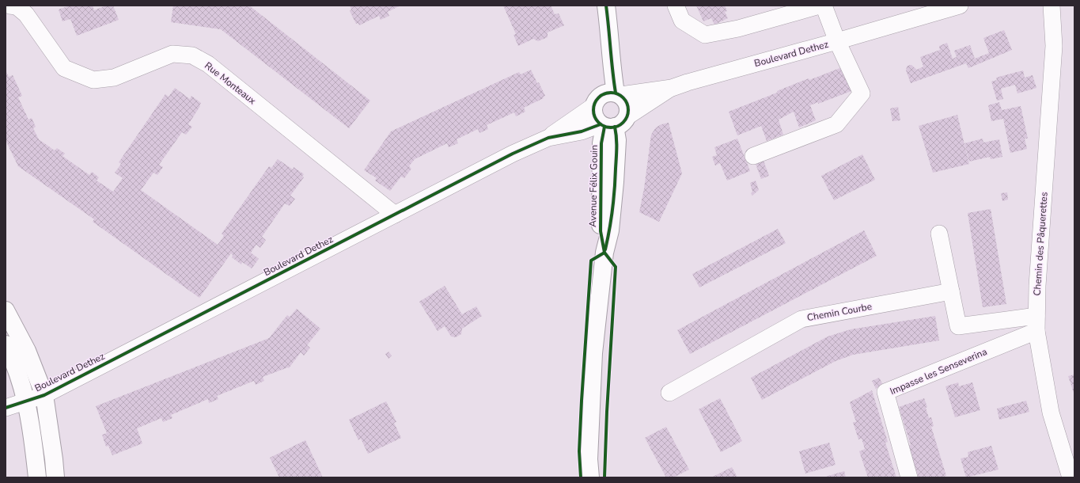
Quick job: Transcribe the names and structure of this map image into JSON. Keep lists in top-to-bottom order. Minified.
{"streets":{"main road":["Avenue Félix Gouin"],"street":["Boulevard Dethez","Rue Monteaux","Chemin des Pâquerettes","Chemin Courbe","Impasse les Senseverina"]},"crossings":[["Boulevard Dethez","Rue Monteaux"],["Boulevard Dethez","Avenue Félix Gouin"],["Chemin des Pâquerettes","Impasse les Senseverina"]]}
